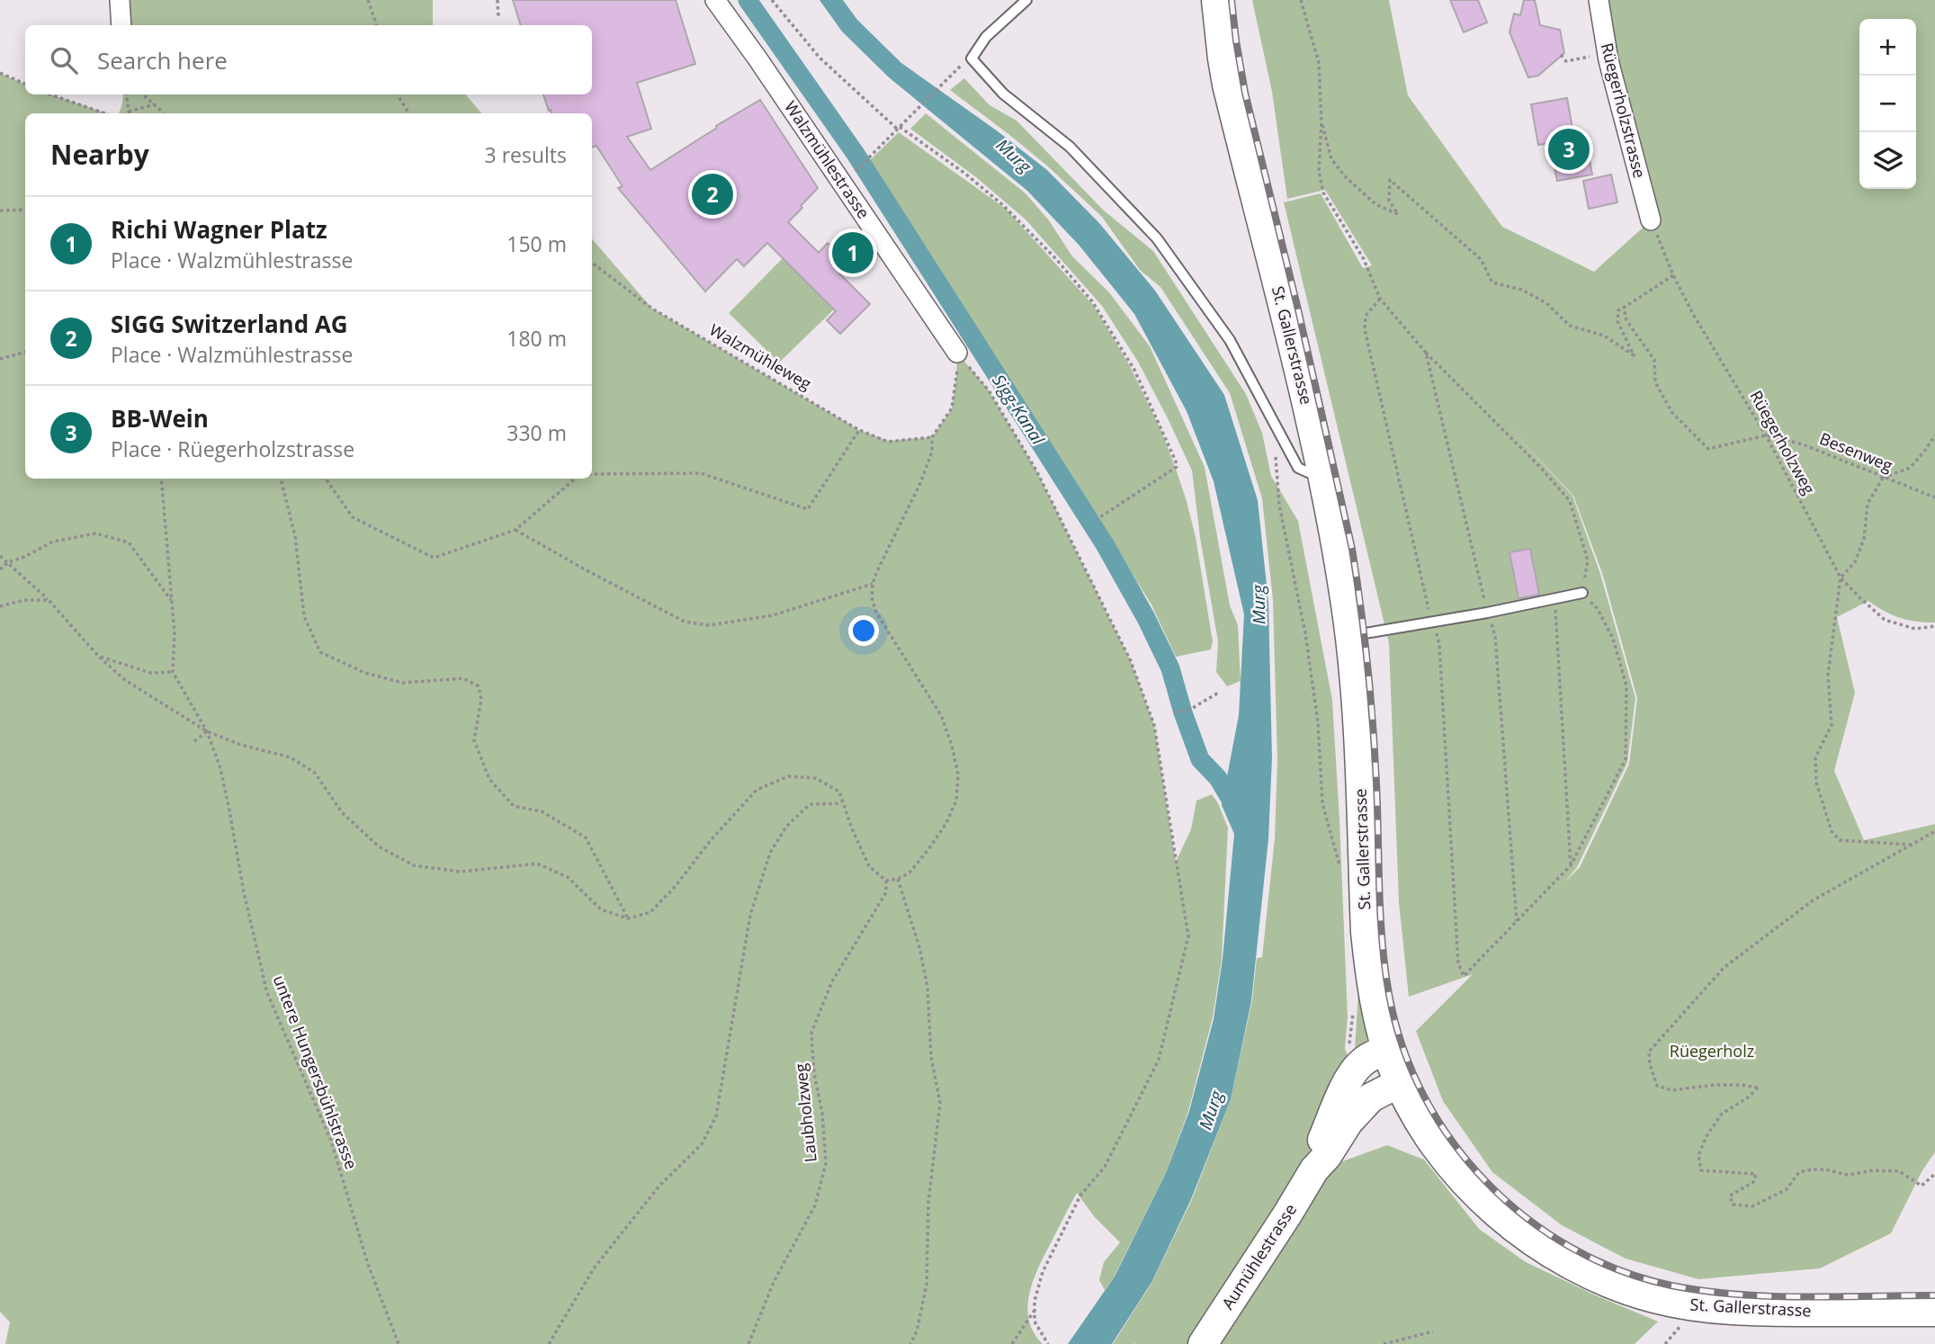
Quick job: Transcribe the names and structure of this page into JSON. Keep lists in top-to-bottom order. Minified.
{"streets":{"main road":["St. Gallerstrasse","Aumühlestrasse"],"street":["Rüegerholzstrasse","Walzmühlestrasse"],"path":["Walzmühleweg","Rüegerholzweg","Besenweg","untere Hungersbühlstrasse","Laubholzweg"]},"crossings":[["Rüegerholzstrasse","Rüegerholzweg"],["St. Gallerstrasse","Aumühlestrasse"],["Rüegerholzweg","Besenweg"]],"water":["Murg","Sigg-Kanal"],"parks":["Rüegerholz"],"page":{"map_buttons":["+","−"],"search":"Search here","heading":["Nearby","3 results"],"pins":["3","2","1"],"list":[{"mark":"1","name":"Richi Wagner Platz","note":"Place · Walzmühlestrasse","value":"150 m"},{"mark":"2","name":"SIGG Switzerland AG","note":"Place · Walzmühlestrasse","value":"180 m"},{"mark":"3","name":"BB-Wein","note":"Place · Rüegerholzstrasse","value":"330 m"}]}}
